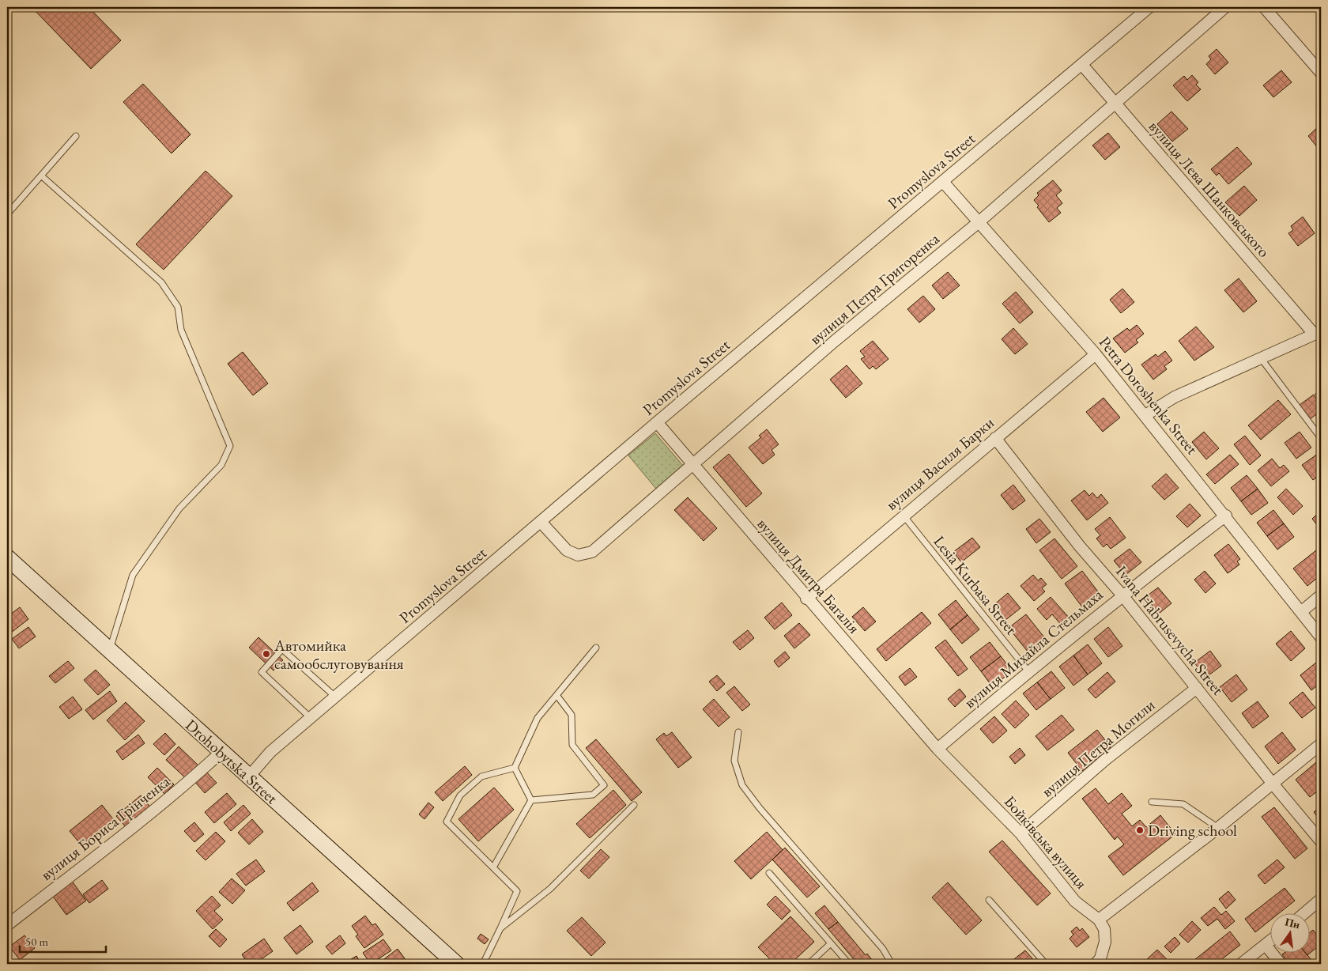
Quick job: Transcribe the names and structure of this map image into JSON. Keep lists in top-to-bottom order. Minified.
{"streets":{"main road":["Drohobytska Street"],"street":["Promyslova Street","вулиця Лева Шанковського","вулиця Петра Григоренка","Petra Doroshenka Street","вулиця Василя Барки","вулиця Дмитра Багалія","Ivana Habrusevycha Street","вулиця Михайла Стельмаха","вулиця Петра Могили","вулиця Бориса Грінченка","Бойківська вулиця"],"lane":["Lesia Kurbasa Street"]},"crossings":[["Promyslova Street","вулиця Лева Шанковського"],["Promyslova Street","вулиця Петра Григоренка"],["Promyslova Street","Petra Doroshenka Street"],["Promyslova Street","вулиця Дмитра Багалія"],["Promyslova Street","Drohobytska Street"],["вулиця Лева Шанковського","вулиця Петра Григоренка"],["вулиця Петра Григоренка","Petra Doroshenka Street"],["вулиця Петра Григоренка","вулиця Дмитра Багалія"],["Petra Doroshenka Street","вулиця Василя Барки"],["Petra Doroshenka Street","вулиця Михайла Стельмаха"],["вулиця Василя Барки","вулиця Дмитра Багалія"],["вулиця Василя Барки","Lesia Kurbasa Street"],["вулиця Василя Барки","Ivana Habrusevycha Street"],["вулиця Дмитра Багалія","вулиця Михайла Стельмаха"],["вулиця Дмитра Багалія","Бойківська вулиця"],["Lesia Kurbasa Street","вулиця Михайла Стельмаха"],["Ivana Habrusevycha Street","вулиця Михайла Стельмаха"],["Ivana Habrusevycha Street","вулиця Петра Могили"],["вулиця Михайла Стельмаха","Бойківська вулиця"],["вулиця Петра Могили","Бойківська вулиця"],["Drohobytska Street","вулиця Бориса Грінченка"]],"places":["Автомийка самообслуговування","Driving school"],"scale_bar":"50 m","north":"top"}
